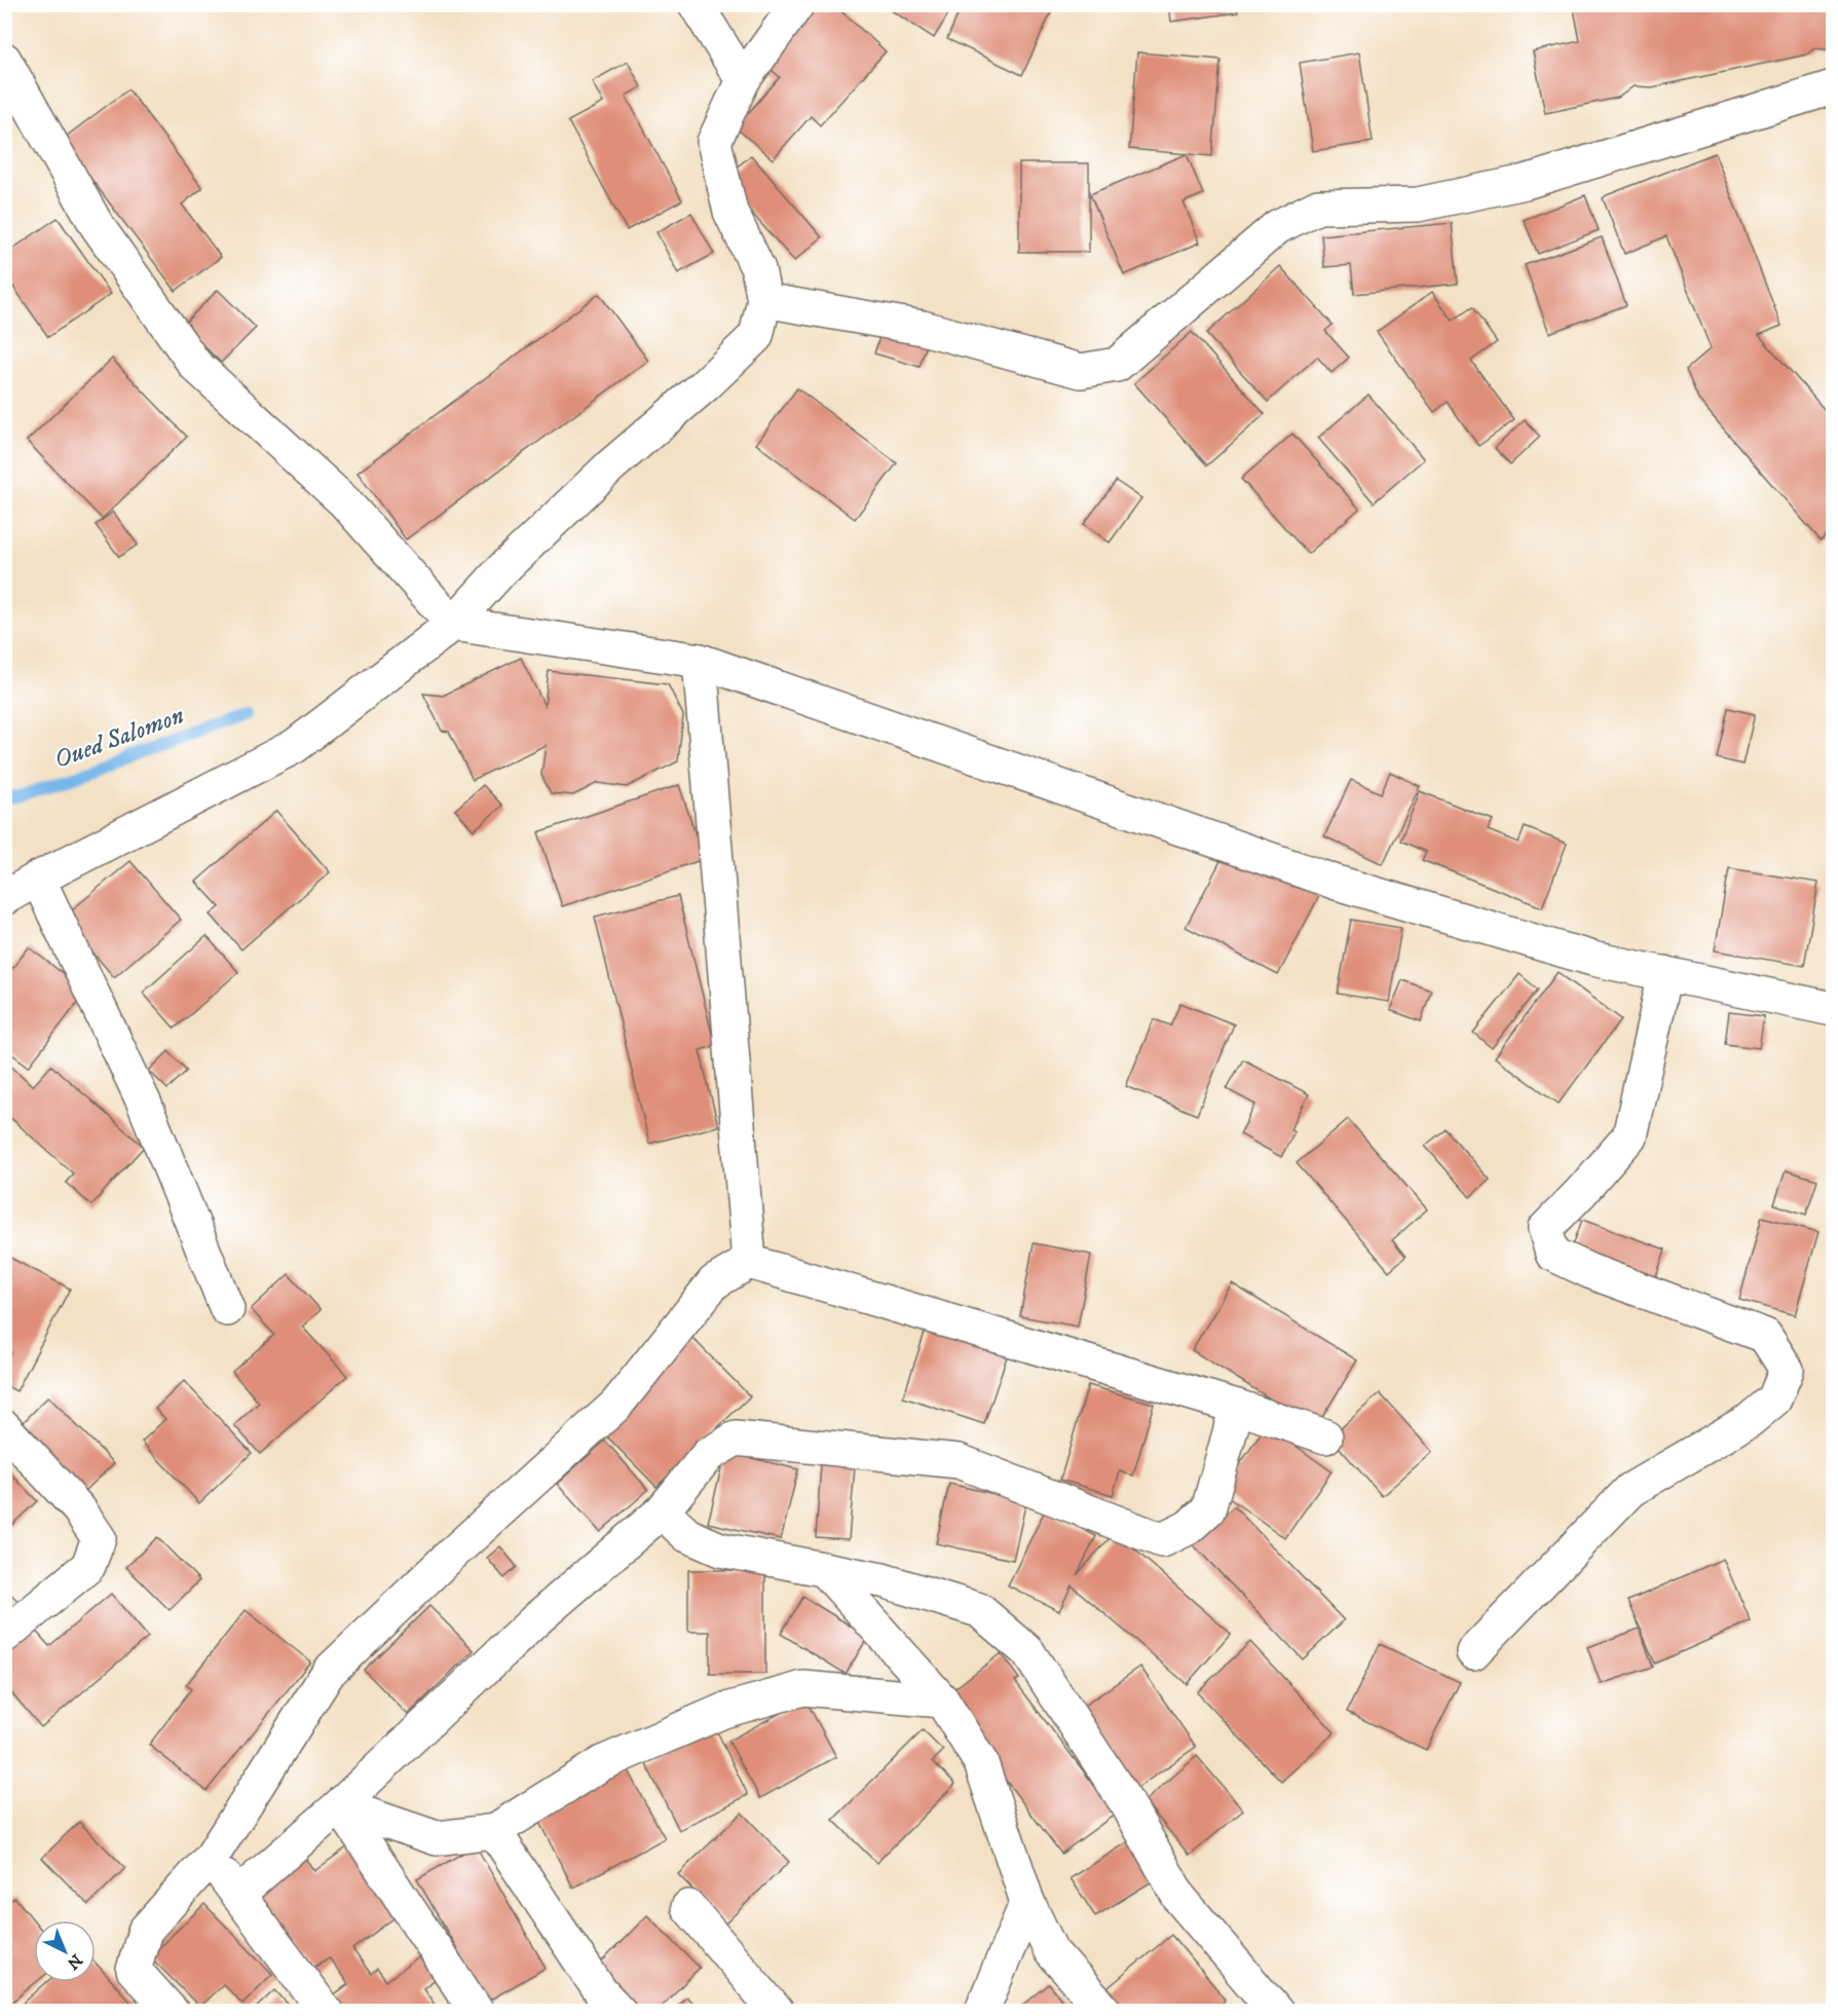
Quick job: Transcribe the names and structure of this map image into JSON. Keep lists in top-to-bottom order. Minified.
{"water":["Oued Salomon"],"north":"bottom right"}
